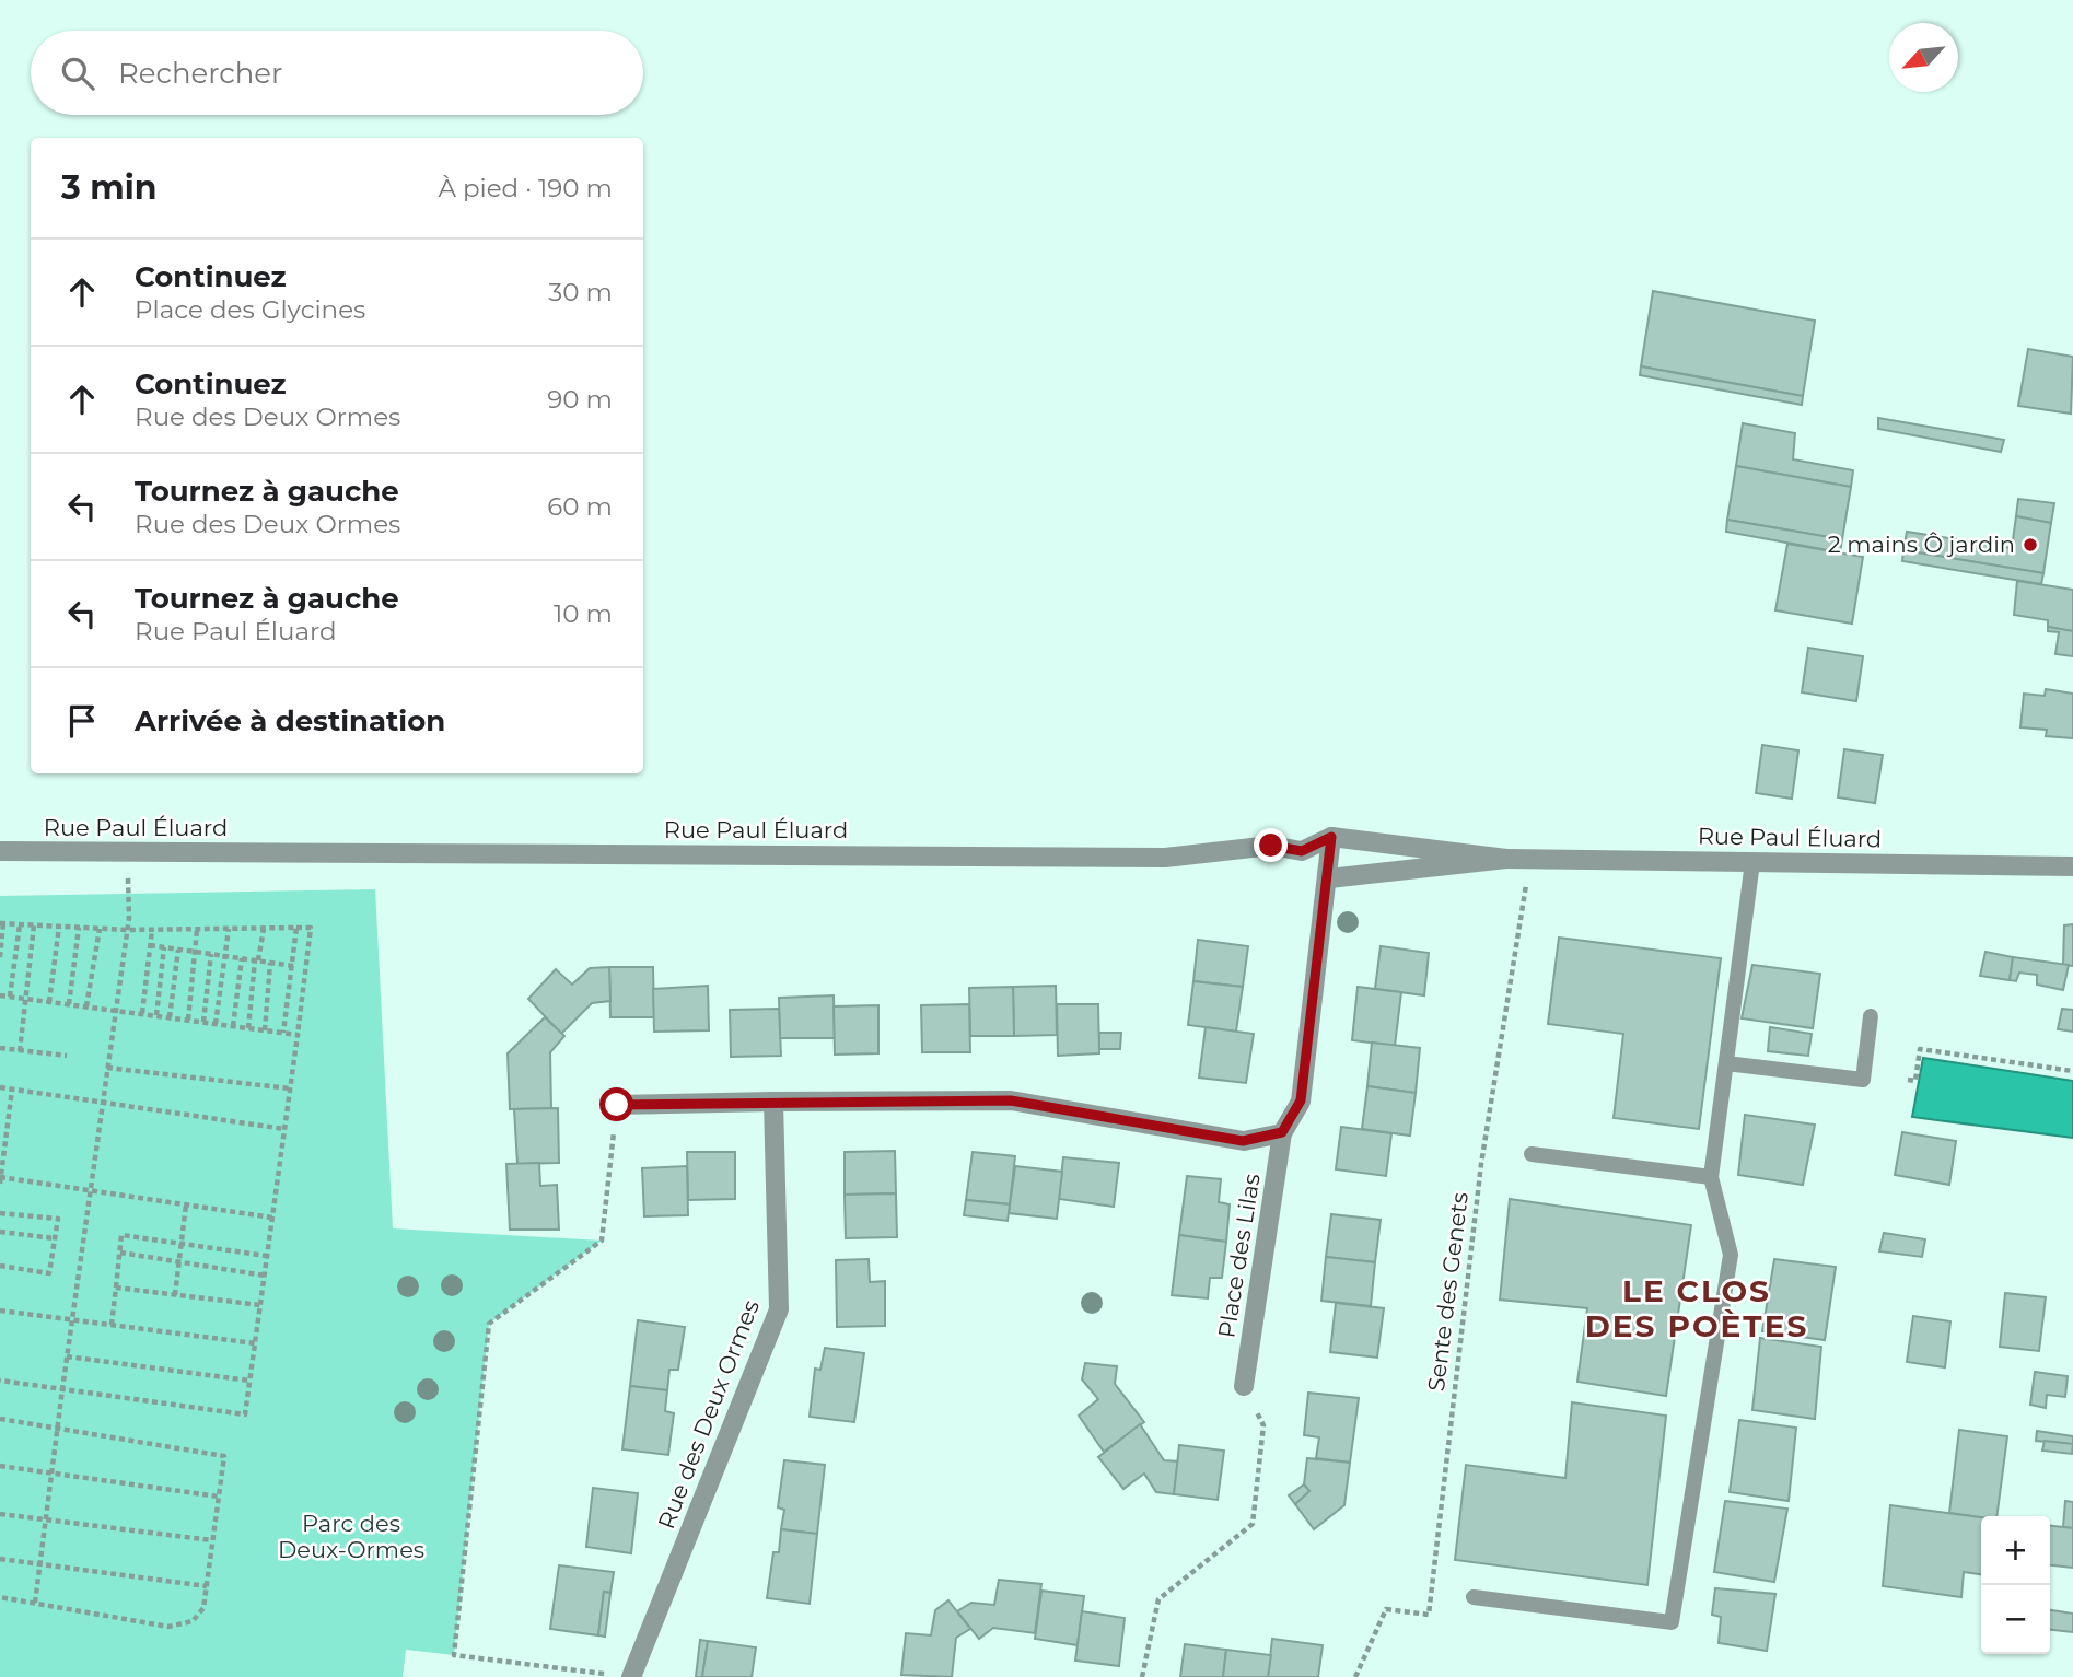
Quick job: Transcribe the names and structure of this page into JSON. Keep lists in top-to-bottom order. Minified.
{"streets":{"street":["Rue Paul Éluard","Place des Lilas","Rue des Deux Ormes"],"path":["Sente des Genets"]},"crossings":[["Rue Paul Éluard","Sente des Genets"]],"districts":["LE CLOS DES POÈTES"],"parks":["Parc des Deux-Ormes"],"places":["2 mains Ô jardin"],"north":"bottom left","page":{"search":"Rechercher","heading":["3 min","À pied · 190 m"],"list":[["Continuez","Place des Glycines","30 m"],["Continuez","Rue des Deux Ormes","90 m"],["Tournez à gauche","Rue des Deux Ormes","60 m"],["Tournez à gauche","Rue Paul Éluard","10 m"],"Arrivée à destination"],"map_buttons":["+","−"]}}
